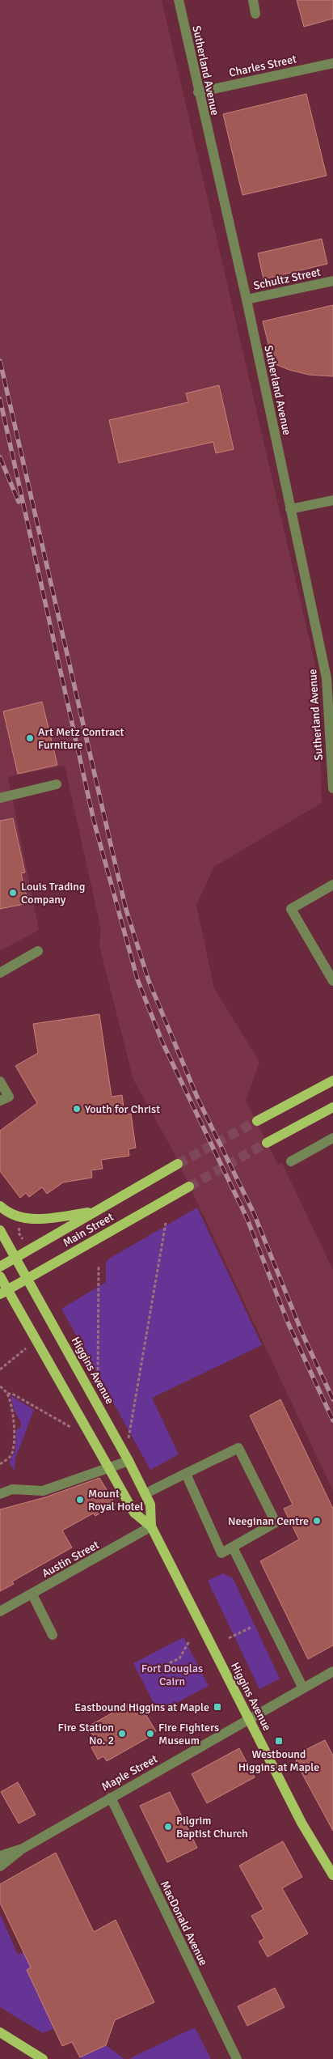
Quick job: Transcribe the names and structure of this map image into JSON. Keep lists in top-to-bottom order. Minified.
{"streets":{"main road":["Main Street","Higgins Avenue"],"street":["Charles Street","Sutherland Avenue","Schultz Street","Austin Street","Maple Street","MacDonald Avenue"]},"crossings":[["Charles Street","Sutherland Avenue"],["Sutherland Avenue","Schultz Street"],["Main Street","Higgins Avenue"],["Higgins Avenue","Austin Street"],["Higgins Avenue","Maple Street"],["Maple Street","MacDonald Avenue"]],"parks":["Fort Douglas Cairn"],"places":{"other":["Art Metz Contract Furniture","Louis Trading Company","Youth for Christ","Mount Royal Hotel","Neeginan Centre","Fire Station No. 2","Fire Fighters Museum","Pilgrim Baptist Church"],"transit":["Eastbound Higgins at Maple","Westbound Higgins at Maple"]}}
